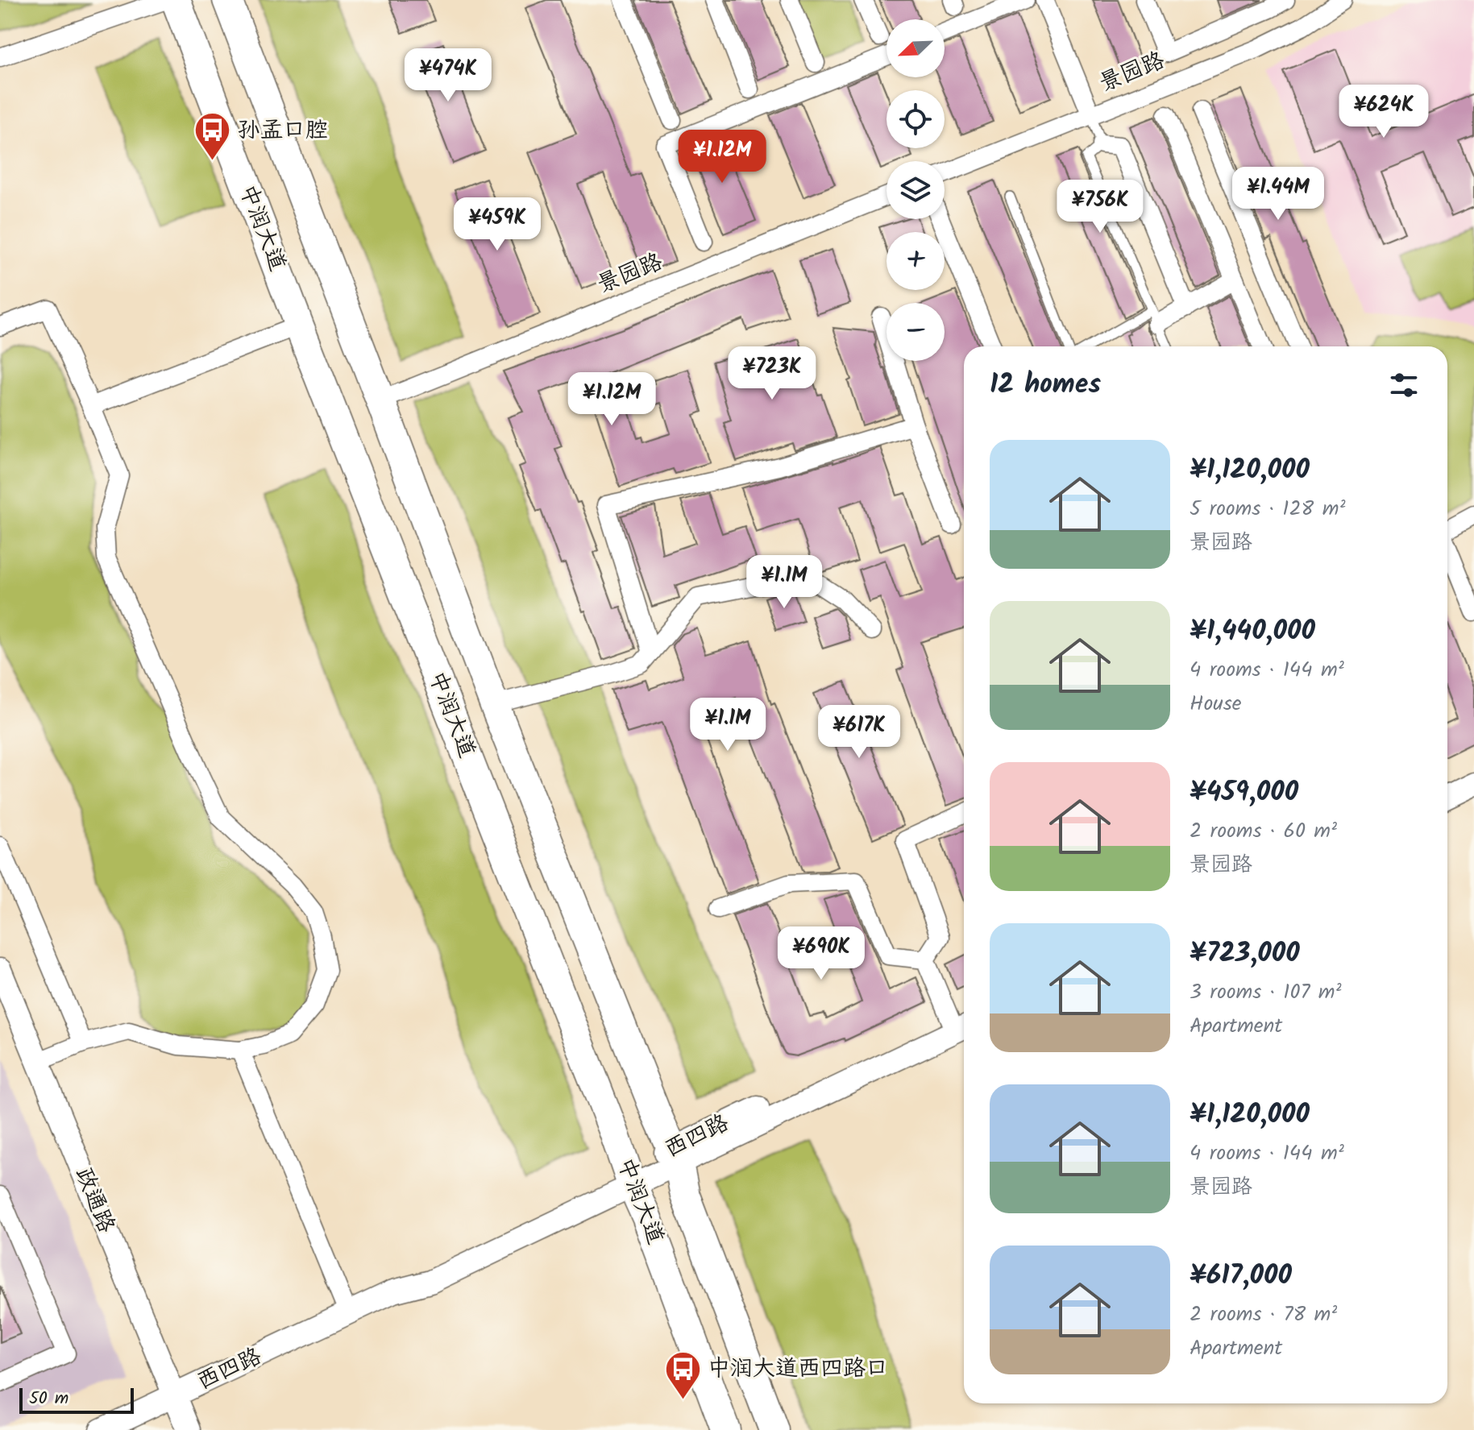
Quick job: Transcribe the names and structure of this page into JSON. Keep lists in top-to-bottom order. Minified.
{"streets":{"main road":["中润大道"],"street":["景园路","西四路","政通路"]},"crossings":[["景园路","中润大道"],["中润大道","西四路"],["西四路","政通路"]],"places":{"bus stop":["孙孟口腔","中润大道西四路口"]},"scale_bar":"50 m","north":"bottom left","page":{"map_buttons":["+","−"],"price":["¥474K","¥624K","¥1.12M","¥1.44M","¥756K","¥459K","¥723K","¥1.12M","¥1.1M","¥1.1M","¥617K","¥690K"],"heading":"12 homes","list":[{"name":"¥1,120,000","note":"5 rooms · 128 m² · 景园路"},{"name":"¥1,440,000","note":"4 rooms · 144 m² · House"},{"name":"¥459,000","note":"2 rooms · 60 m² · 景园路"},{"name":"¥723,000","note":"3 rooms · 107 m² · Apartment"},{"name":"¥1,120,000","note":"4 rooms · 144 m² · 景园路"},{"name":"¥617,000","note":"2 rooms · 78 m² · Apartment"}],"scale":"50 m"}}
